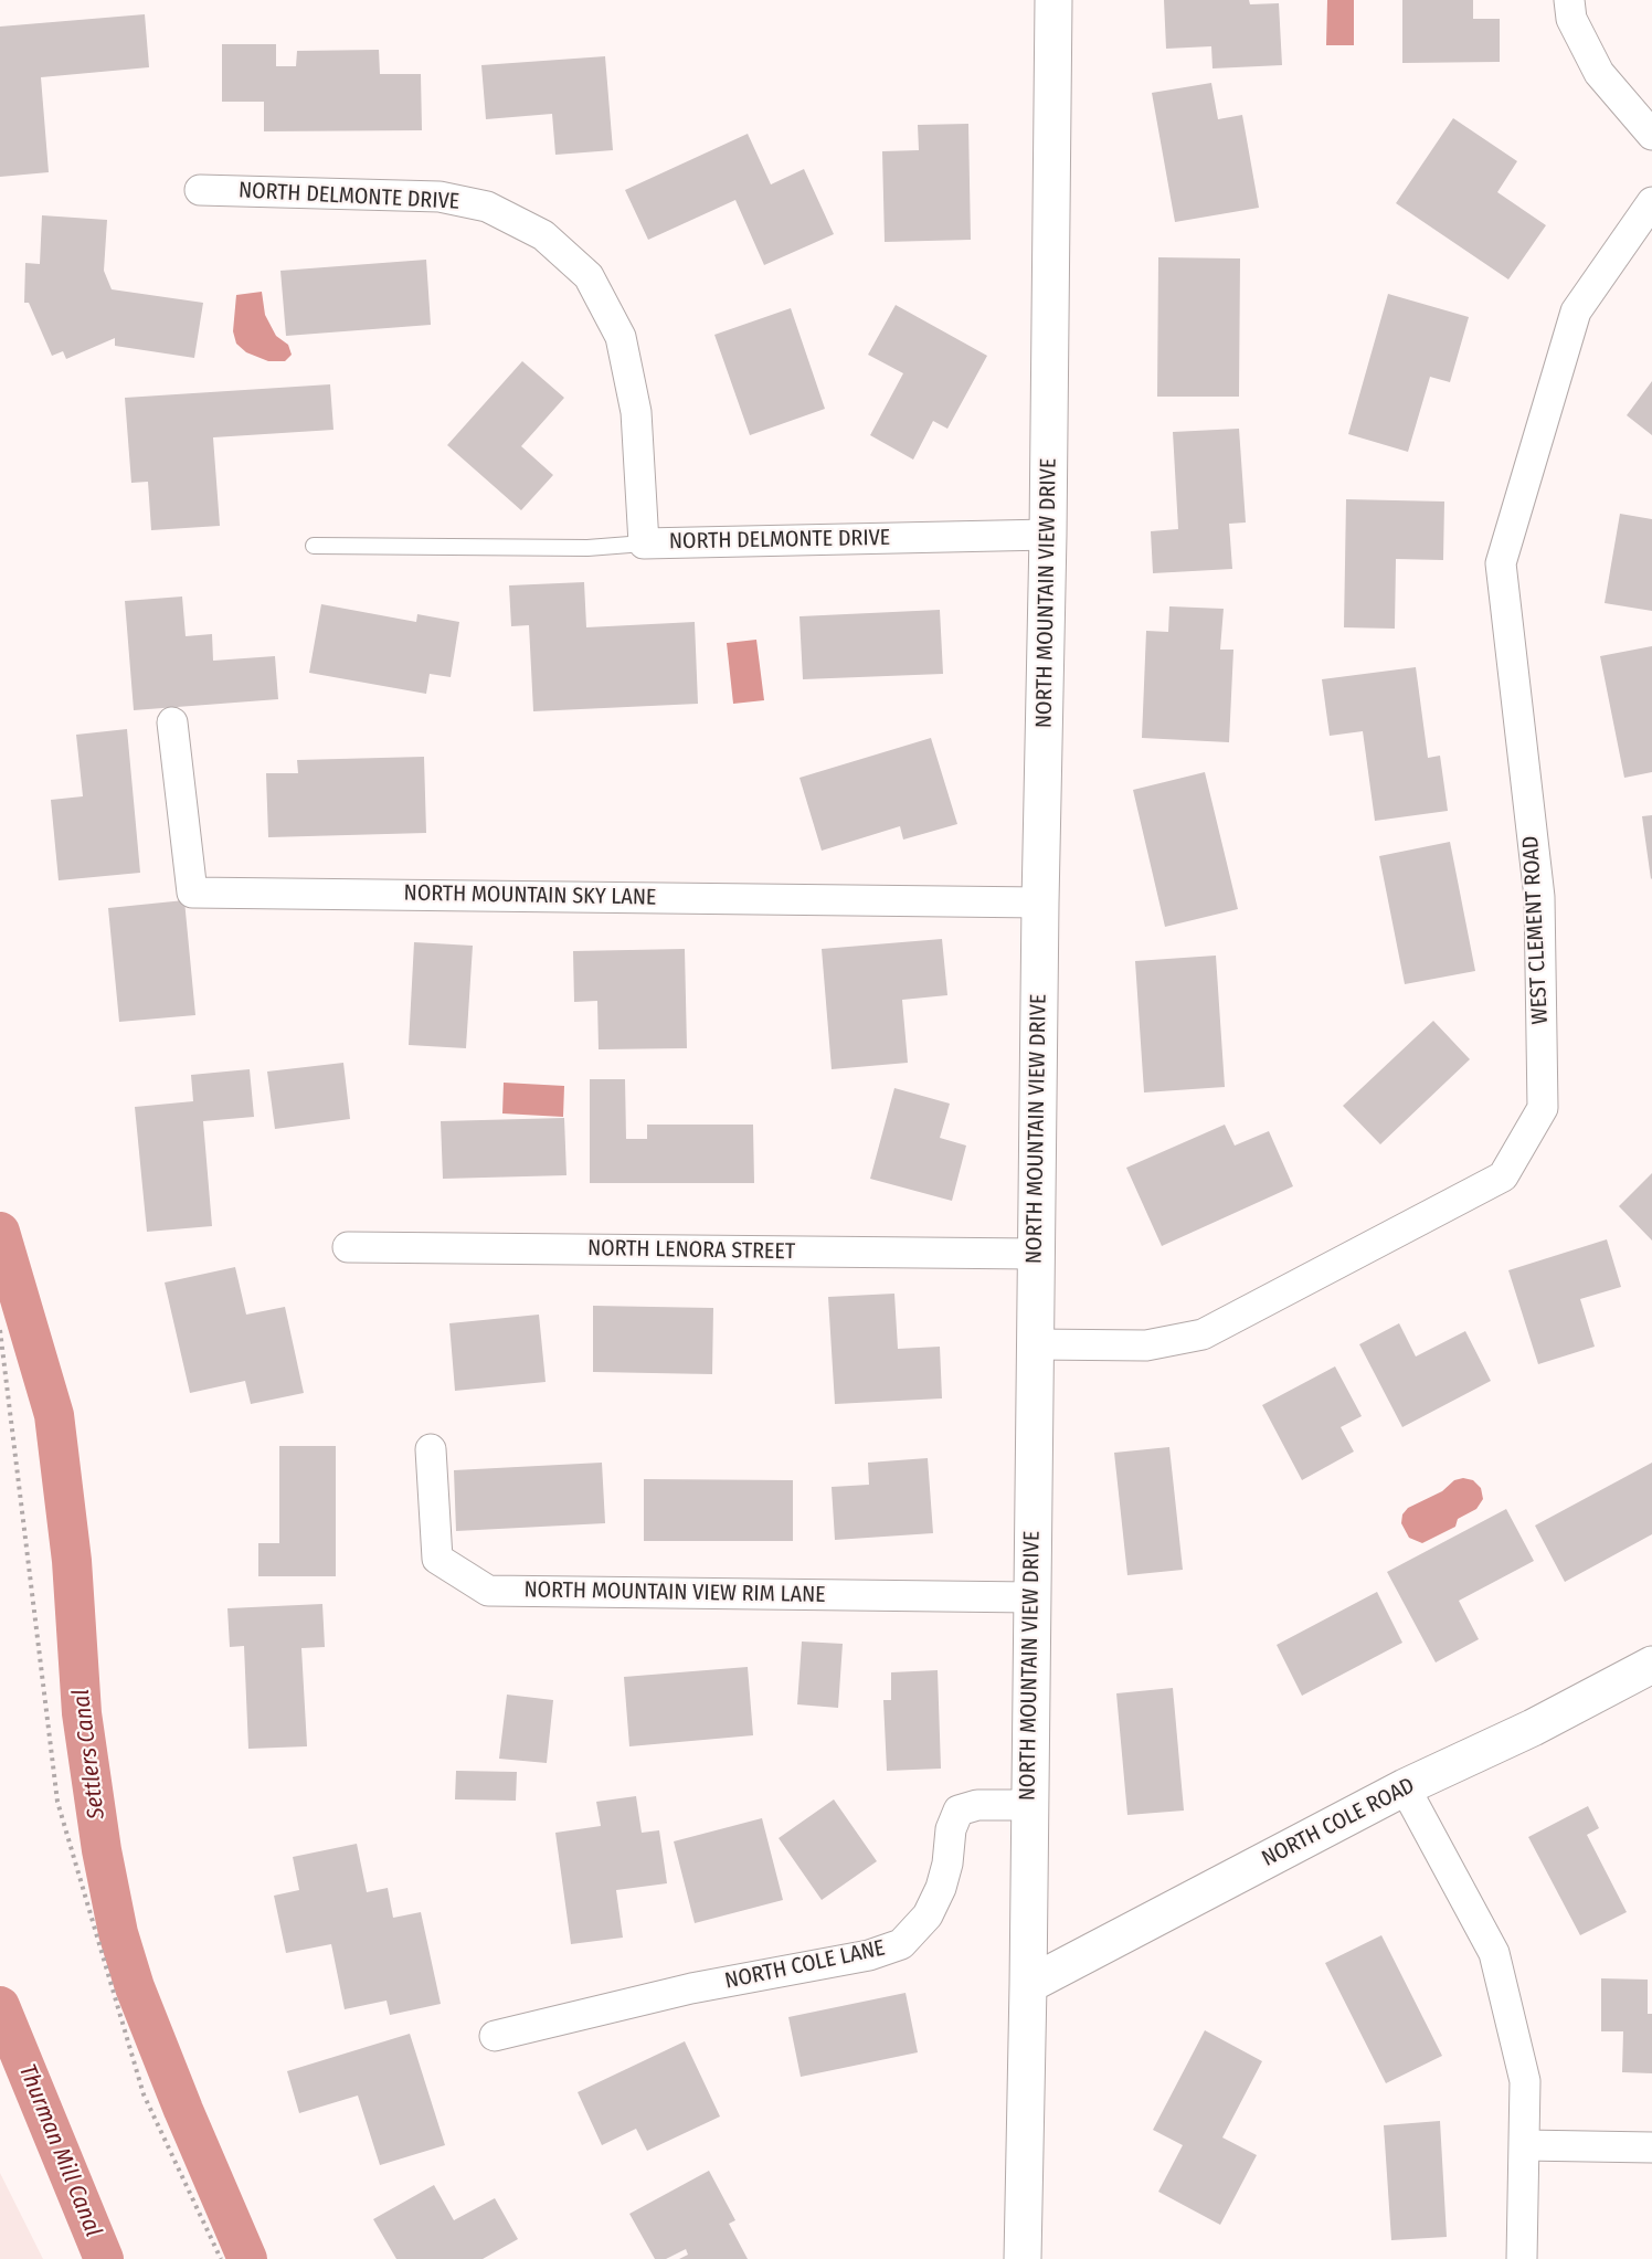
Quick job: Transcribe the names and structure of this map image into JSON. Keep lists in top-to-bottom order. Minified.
{"streets":{"street":["NORTH DELMONTE DRIVE","NORTH MOUNTAIN VIEW DRIVE","NORTH MOUNTAIN SKY LANE","WEST CLEMENT ROAD","NORTH LENORA STREET","NORTH MOUNTAIN VIEW RIM LANE","NORTH COLE ROAD","NORTH COLE LANE"]},"crossings":[["NORTH DELMONTE DRIVE","NORTH MOUNTAIN VIEW DRIVE"],["NORTH MOUNTAIN VIEW DRIVE","NORTH MOUNTAIN SKY LANE"],["NORTH MOUNTAIN VIEW DRIVE","WEST CLEMENT ROAD"],["NORTH MOUNTAIN VIEW DRIVE","NORTH LENORA STREET"],["NORTH MOUNTAIN VIEW DRIVE","NORTH MOUNTAIN VIEW RIM LANE"],["NORTH MOUNTAIN VIEW DRIVE","NORTH COLE ROAD"],["NORTH MOUNTAIN VIEW DRIVE","NORTH COLE LANE"]],"water":["Settlers Canal","Thurman Mill Canal"]}
